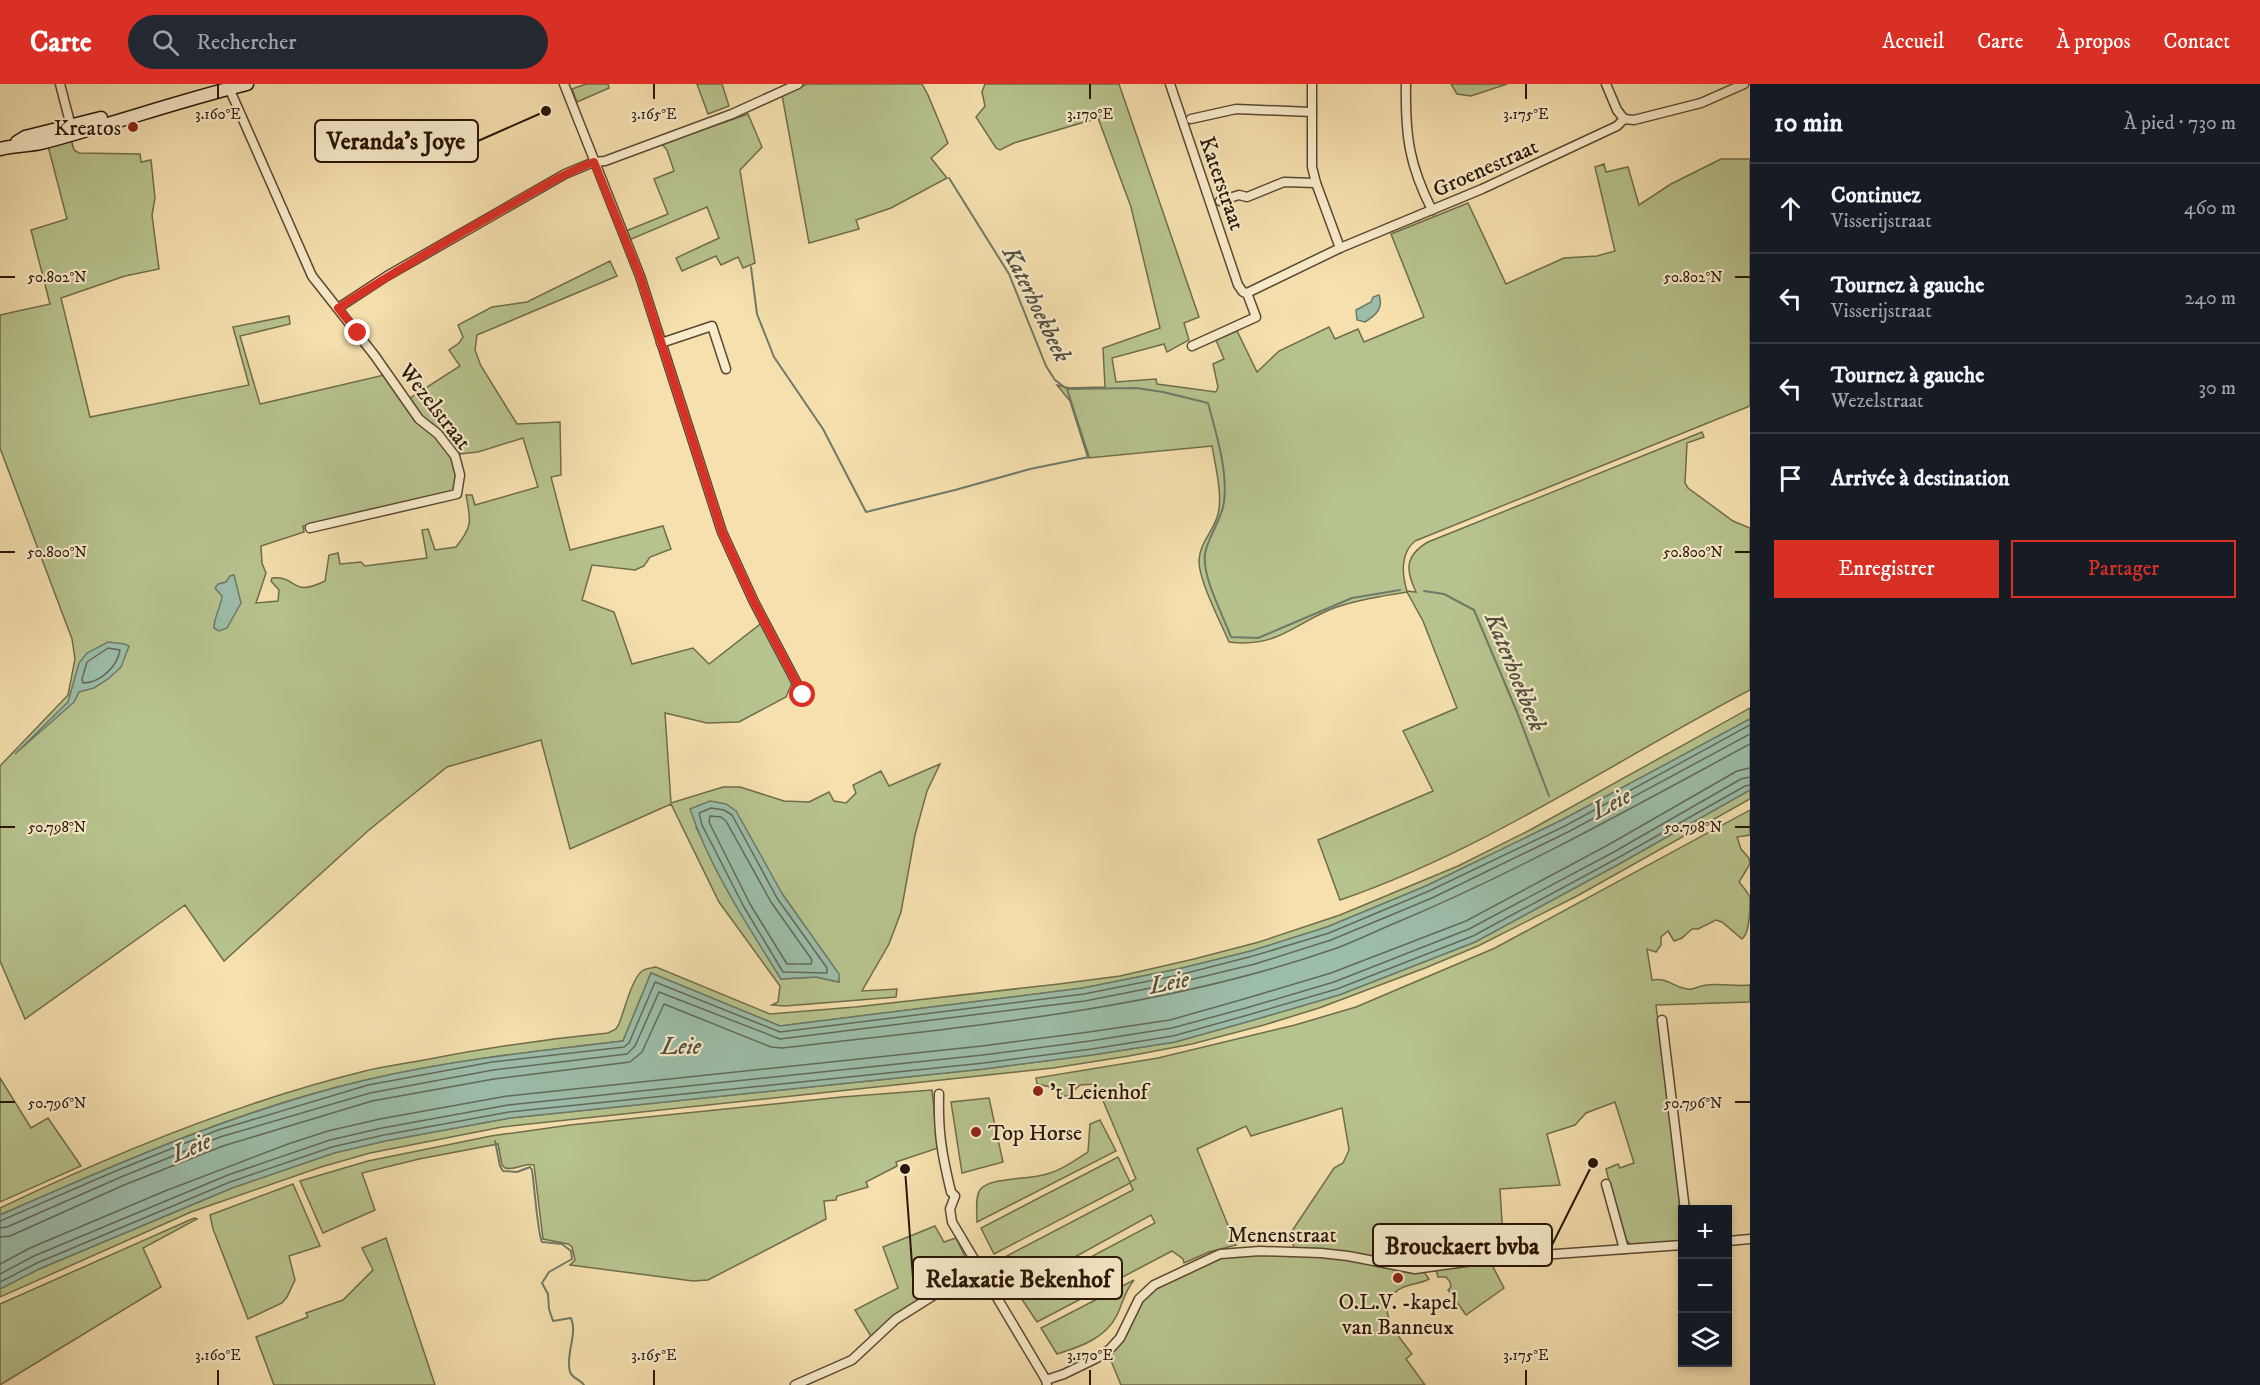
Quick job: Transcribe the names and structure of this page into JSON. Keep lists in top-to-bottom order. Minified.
{"streets":{"street":["Groenestraat","Katerstraat","Wezelstraat","Menenstraat"]},"crossings":[["Groenestraat","Katerstraat"]],"water":["Katerhoekbeek","Leie"],"places":["Veranda's Joye","Kreatos","'t Leienhof","Top Horse","Brouckaert bvba","Relaxatie Bekenhof","O.L.V. -kapel van Banneux"],"page":{"header":"Carte","search":"Rechercher","nav":["Accueil","Carte","À propos","Contact"],"heading":["10 min","À pied · 730 m"],"list":[["Continuez","Visserijstraat","460 m"],["Tournez à gauche","Visserijstraat","240 m"],["Tournez à gauche","Wezelstraat","30 m"],"Arrivée à destination"],"buttons":["Enregistrer","Partager"],"map_buttons":["+","−"]},"coordinates":["3.160°E","3.165°E","3.170°E","3.175°E","50.802°N","50.800°N","50.798°N","50.796°N"]}
